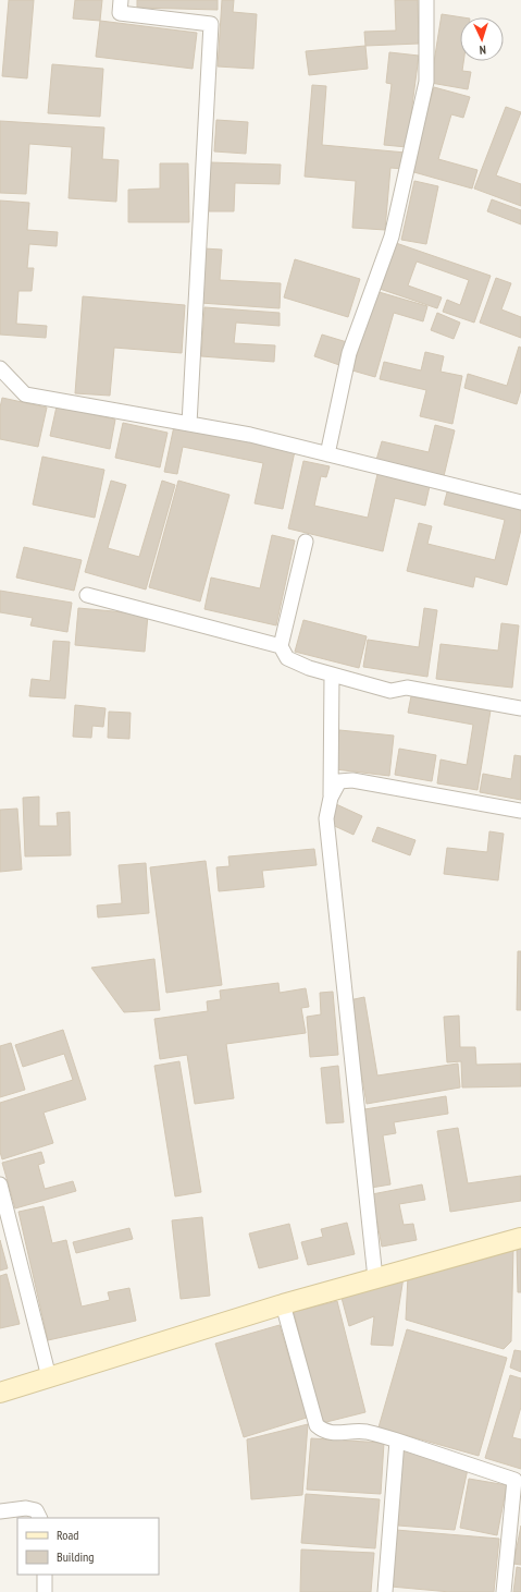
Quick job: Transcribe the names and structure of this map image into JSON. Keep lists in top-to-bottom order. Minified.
{"legend":["Road","Building"],"north":"bottom"}
